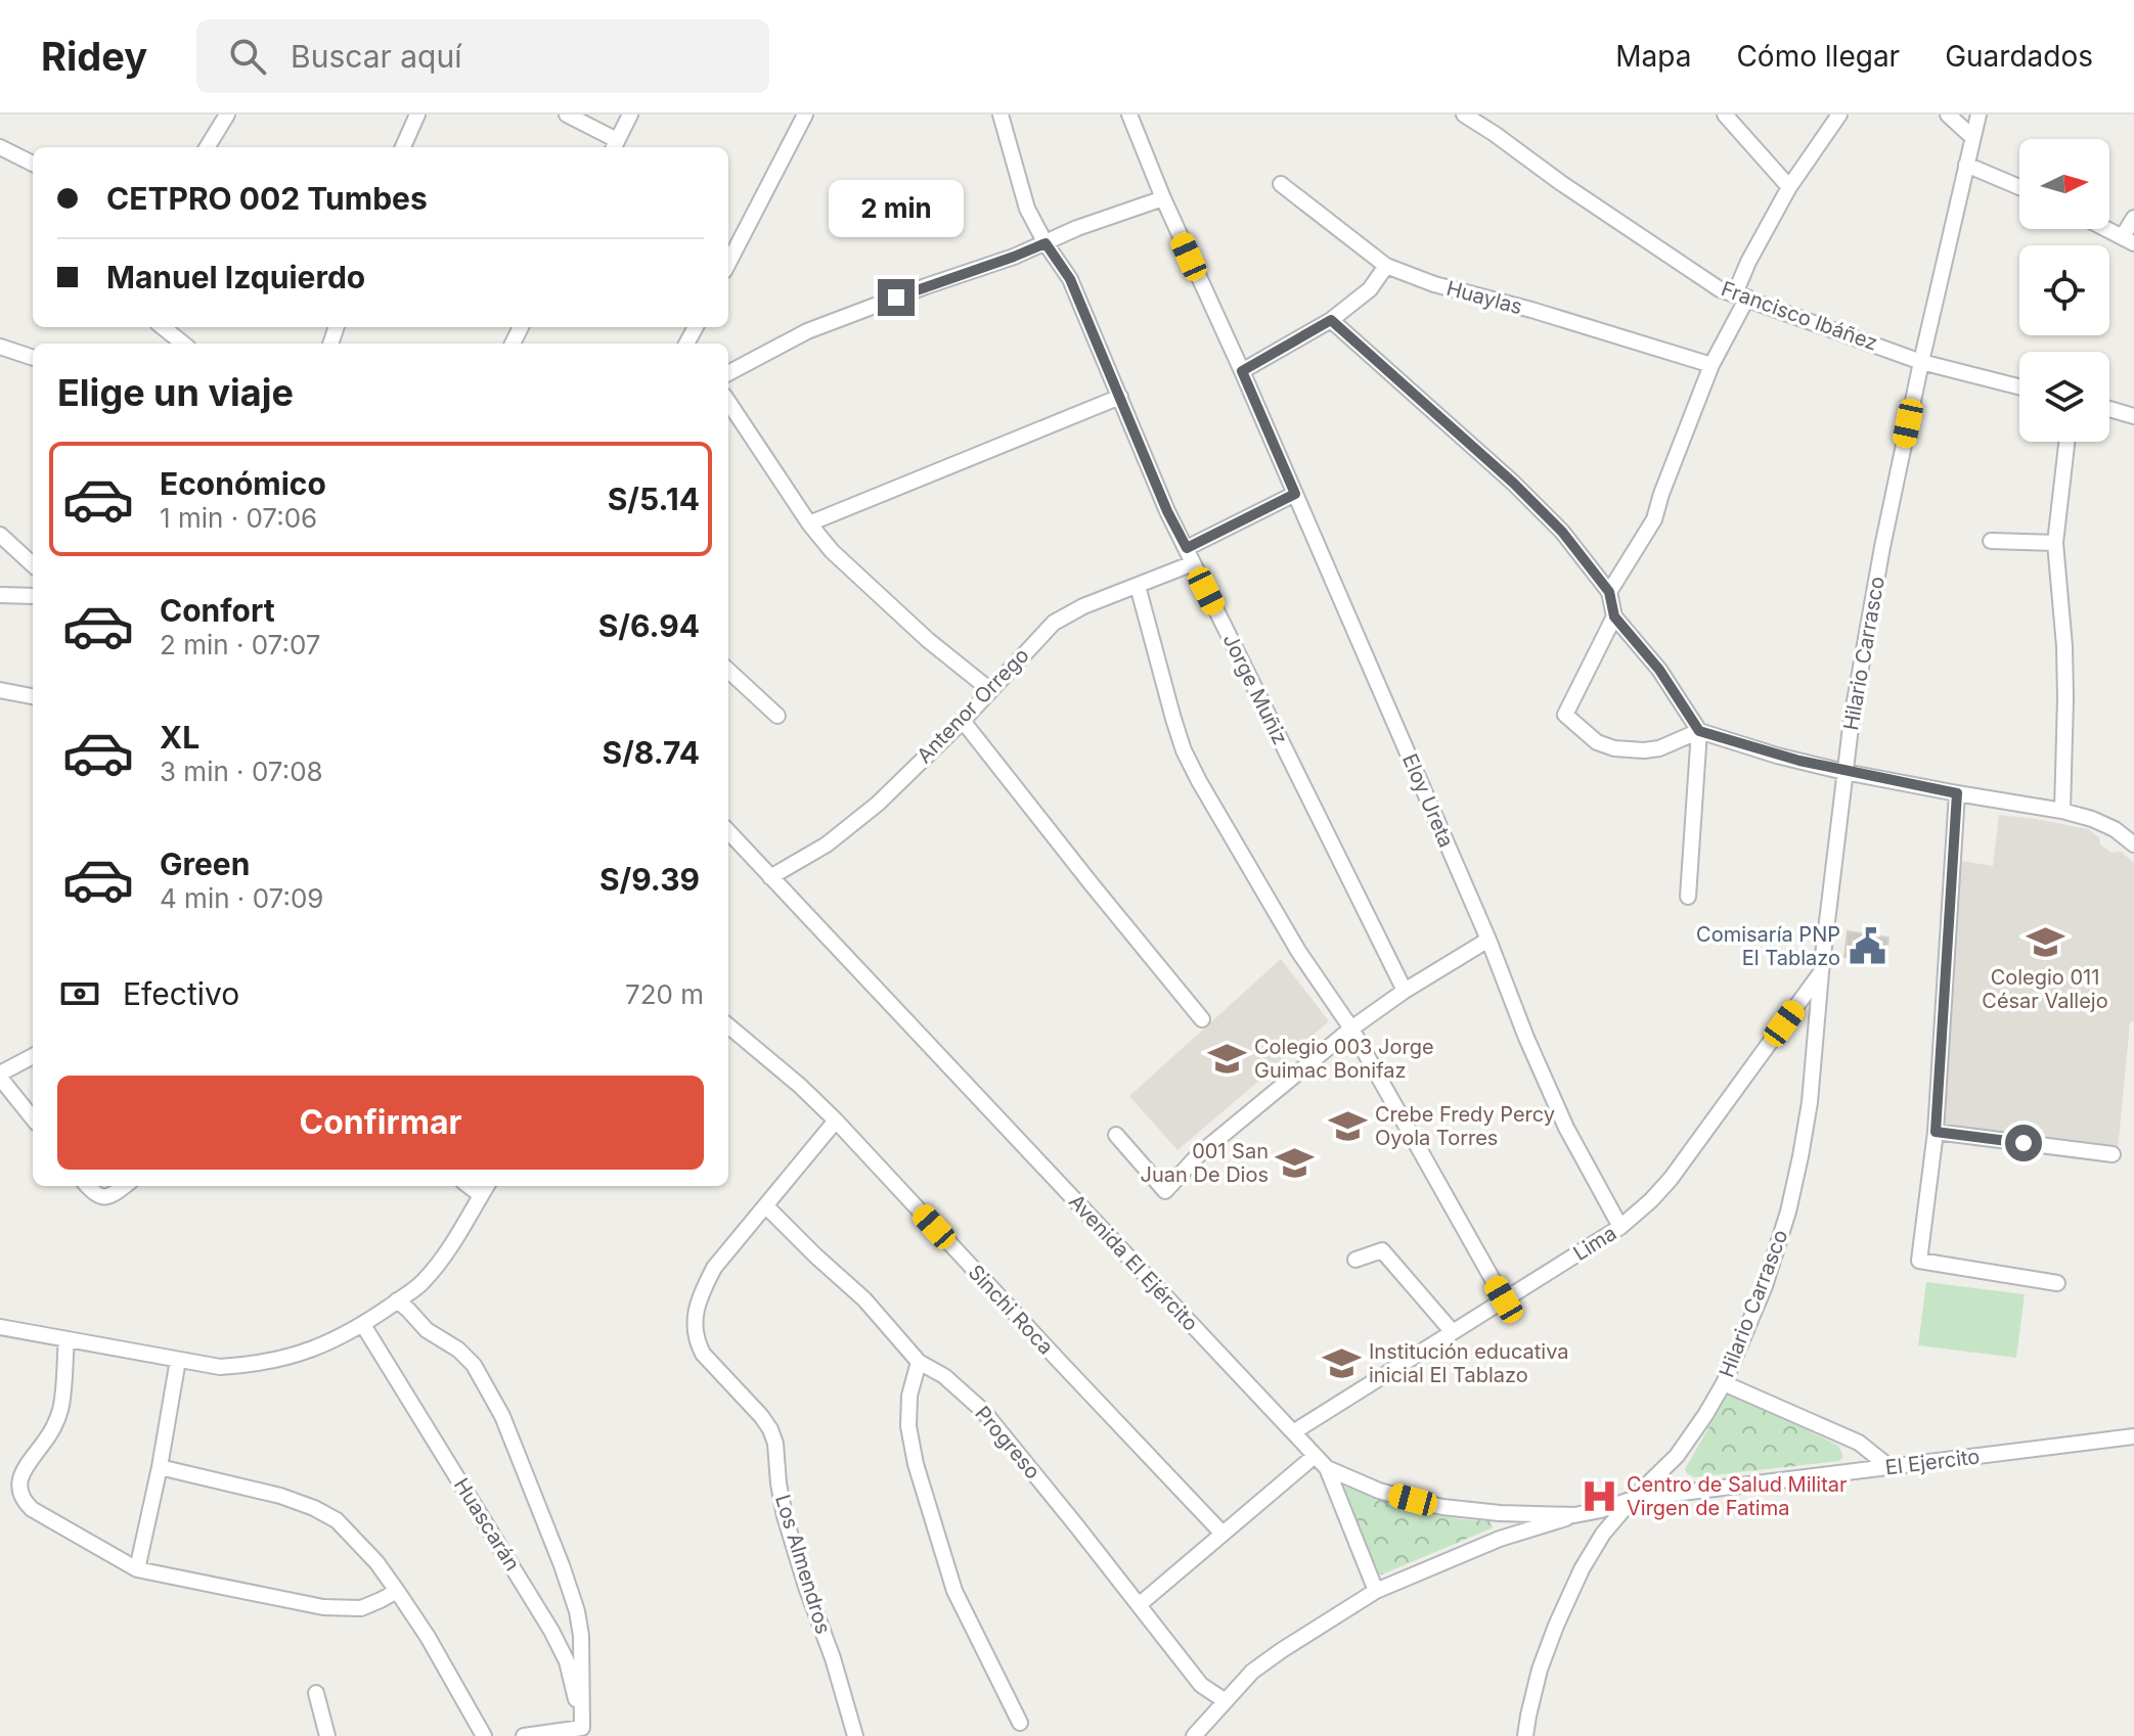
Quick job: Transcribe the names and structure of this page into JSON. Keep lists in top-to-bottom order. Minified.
{"streets":{"street":["Huaylas","Francisco Ibáñez","Hilario Carrasco","Jorge Muñiz","Antenor Orrego","Eloy Ureta","Lima","Avenida El Ejército","Sinchi Roca","Progreso","El Ejercito","Huascarán","Los Almendros"]},"crossings":[["Francisco Ibáñez","Hilario Carrasco"],["Hilario Carrasco","Lima"],["Hilario Carrasco","Avenida El Ejército"],["Hilario Carrasco","El Ejercito"],["Jorge Muñiz","Antenor Orrego"],["Antenor Orrego","Avenida El Ejército"],["Eloy Ureta","Lima"],["Lima","Avenida El Ejército"],["Avenida El Ejército","El Ejercito"],["Sinchi Roca","Los Almendros"],["Progreso","Los Almendros"]],"places":{"school or university":["Colegio 011 César Vallejo","Colegio 003 Jorge Guimac Bonifaz","Crebe Fredy Percy Oyola Torres","001 San Juan De Dios","Institución educativa inicial El Tablazo"],"public building":["Comisaría PNP El Tablazo"],"hospital":["Centro de Salud Militar Virgen de Fatima"]},"north":"right","page":{"header":"Ridey","search":"Buscar aquí","nav":["Mapa","Cómo llegar","Guardados"],"banner":["CETPRO 002 Tumbes","Manuel Izquierdo"],"bubble":"2 min","heading":"Elige un viaje","list":[{"name":"Económico","note":"1 min · 07:06","value":"S/5.14"},{"name":"Confort","note":"2 min · 07:07","value":"S/6.94"},{"name":"XL","note":"3 min · 07:08","value":"S/8.74"},{"name":"Green","note":"4 min · 07:09","value":"S/9.39"}],"pay":["Efectivo","720 m"],"buttons":"Confirmar"}}
